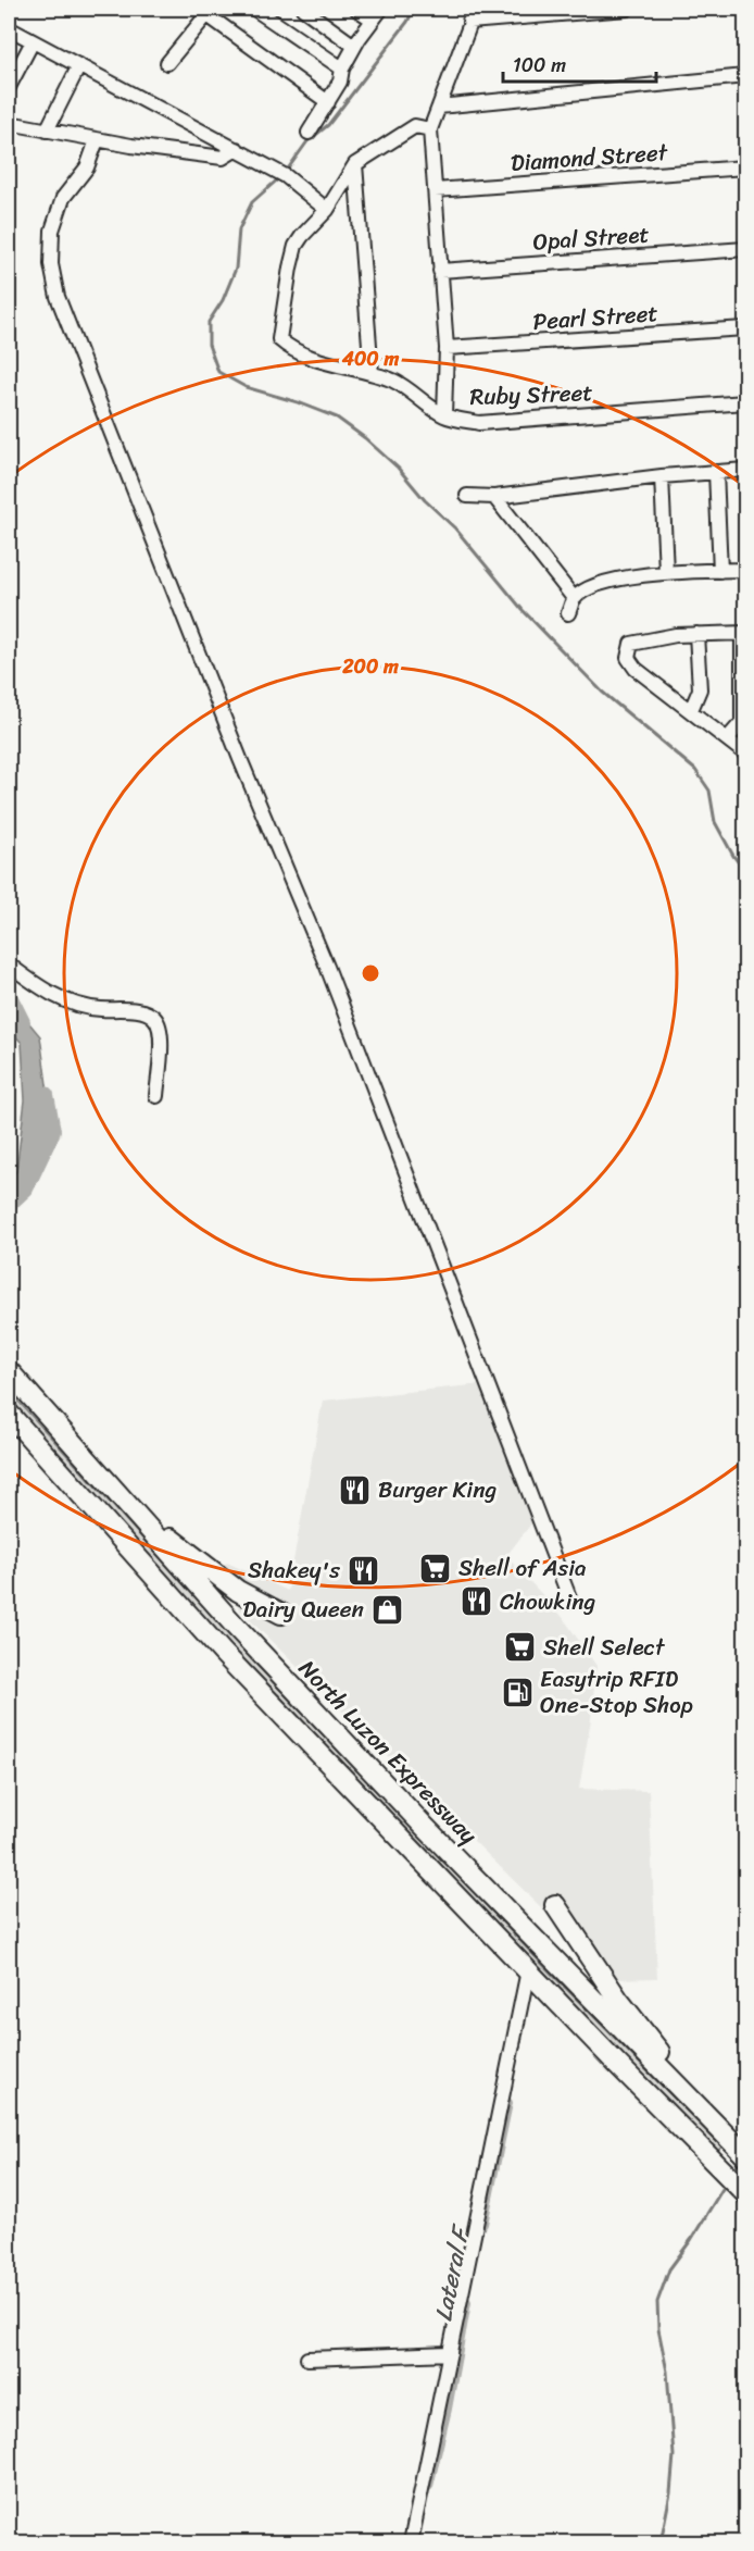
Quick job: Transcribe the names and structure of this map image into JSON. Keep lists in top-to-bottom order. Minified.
{"streets":{"highway":["North Luzon Expressway"],"street":["Diamond Street","Opal Street","Pearl Street","Ruby Street"]},"water":["Lateral F"],"places":{"restaurant":["Burger King","Shakey's","Chowking"],"supermarket":["Shell of Asia","Shell Select"],"shop":["Dairy Queen"],"fuel station":["Easytrip RFID One-Stop Shop"]},"scale_bar":"100 m","rings":["400 m","200 m"]}
